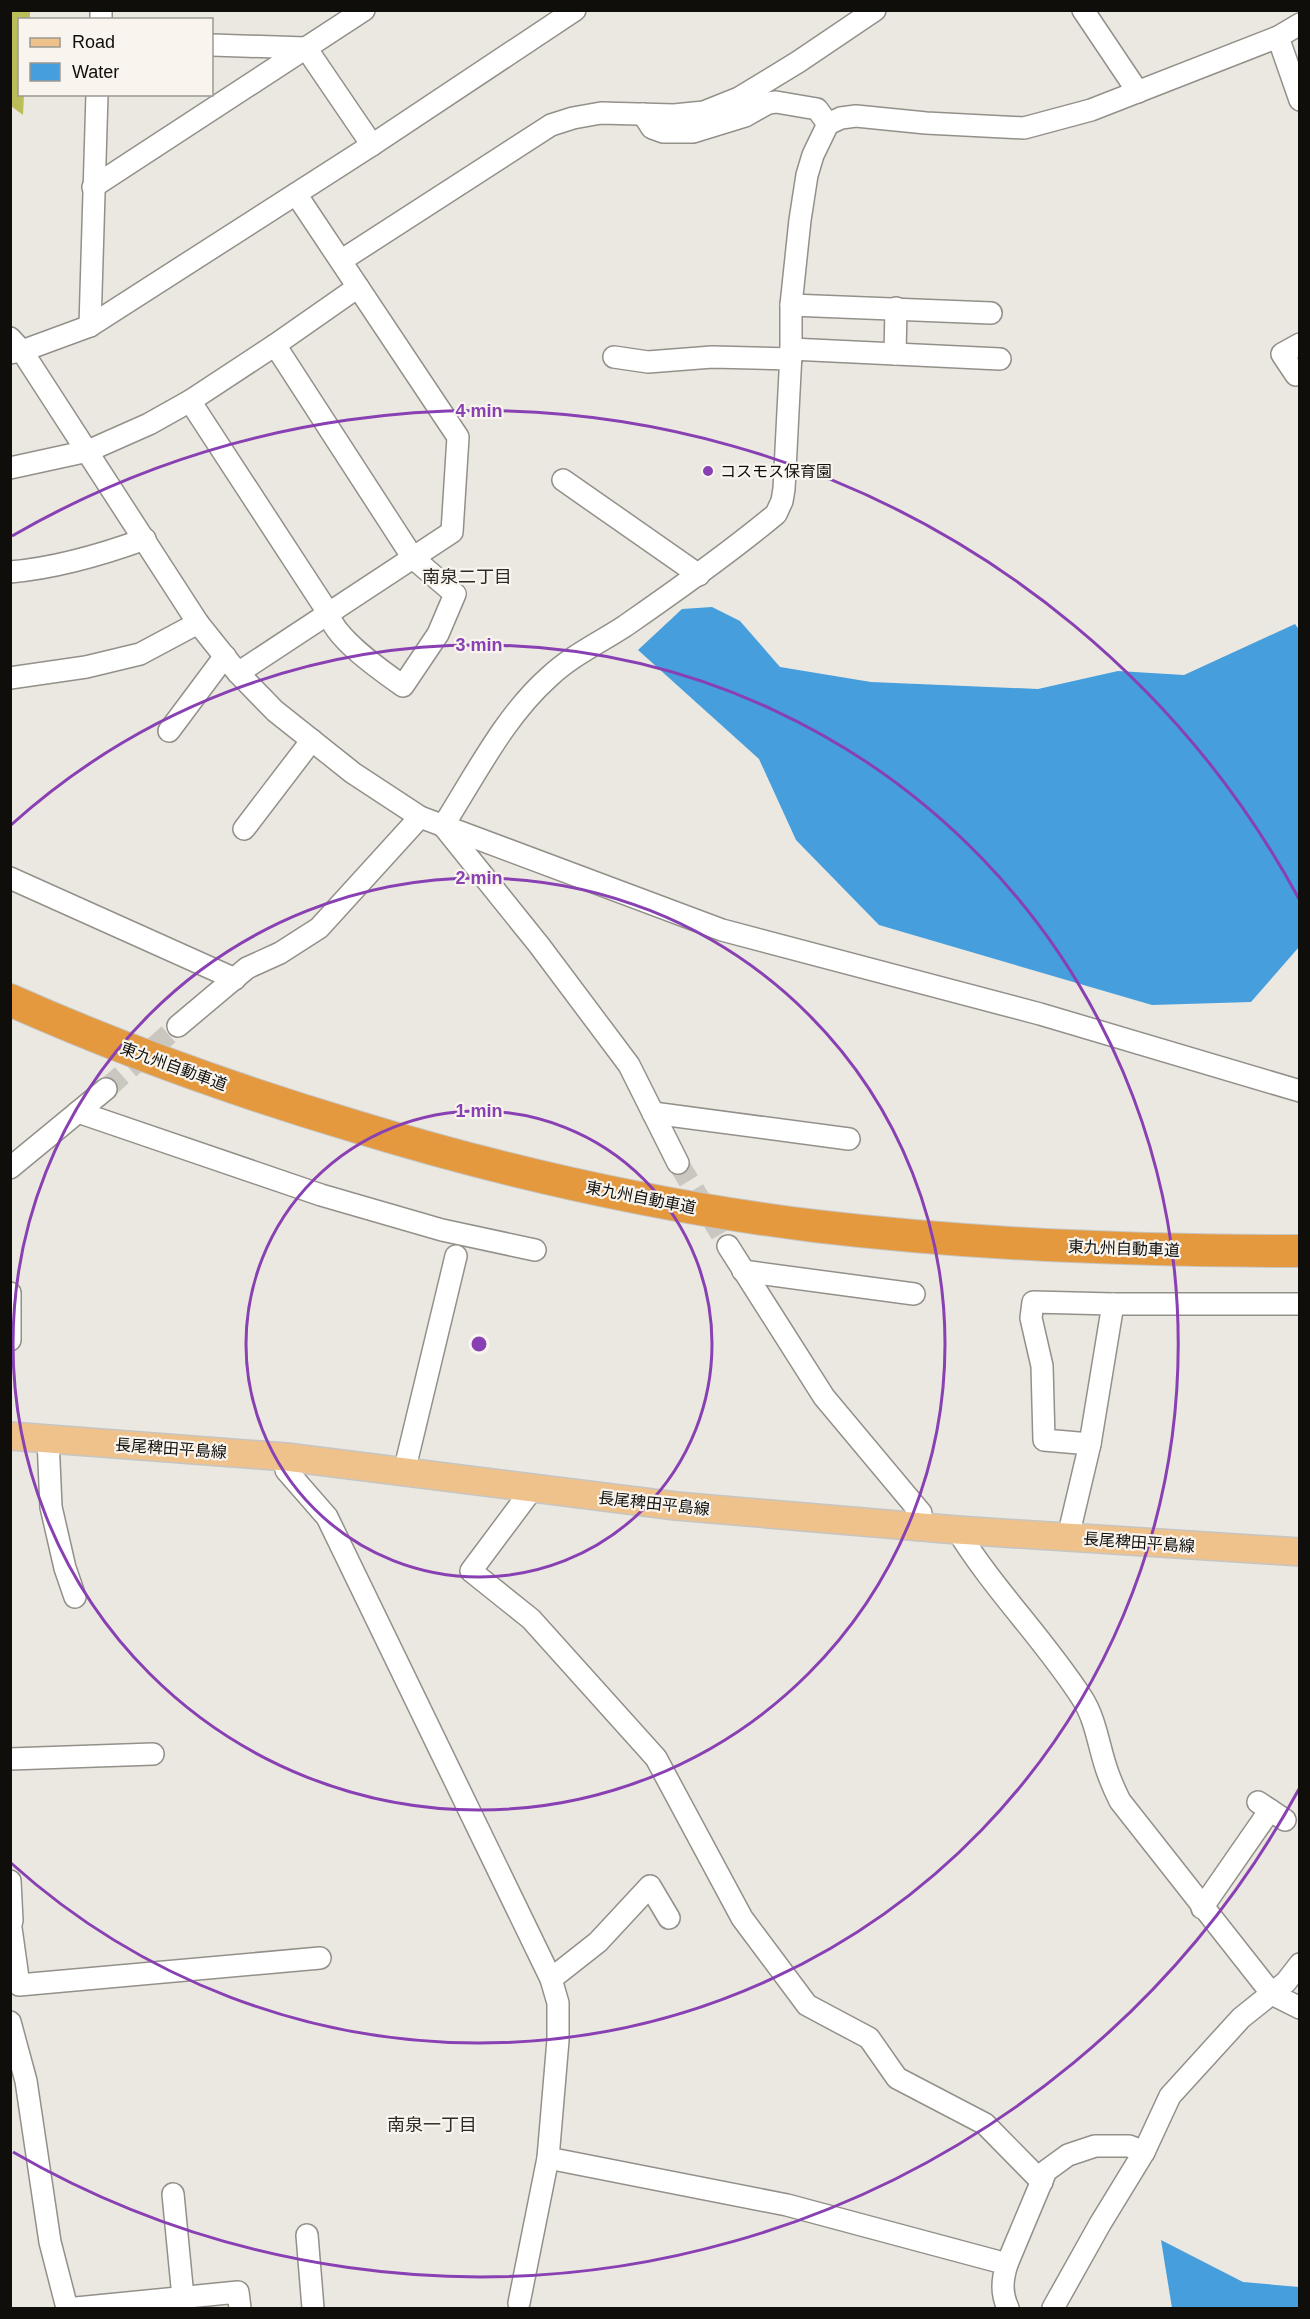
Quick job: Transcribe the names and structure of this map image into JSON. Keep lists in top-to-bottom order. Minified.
{"streets":{"highway":["東九州自動車道"],"main road":["長尾稗田平島線"]},"districts":["南泉二丁目","南泉一丁目"],"places":["コスモス保育園"],"legend":["Road","Water"],"rings":["4 min","3 min","2 min","1 min"]}
